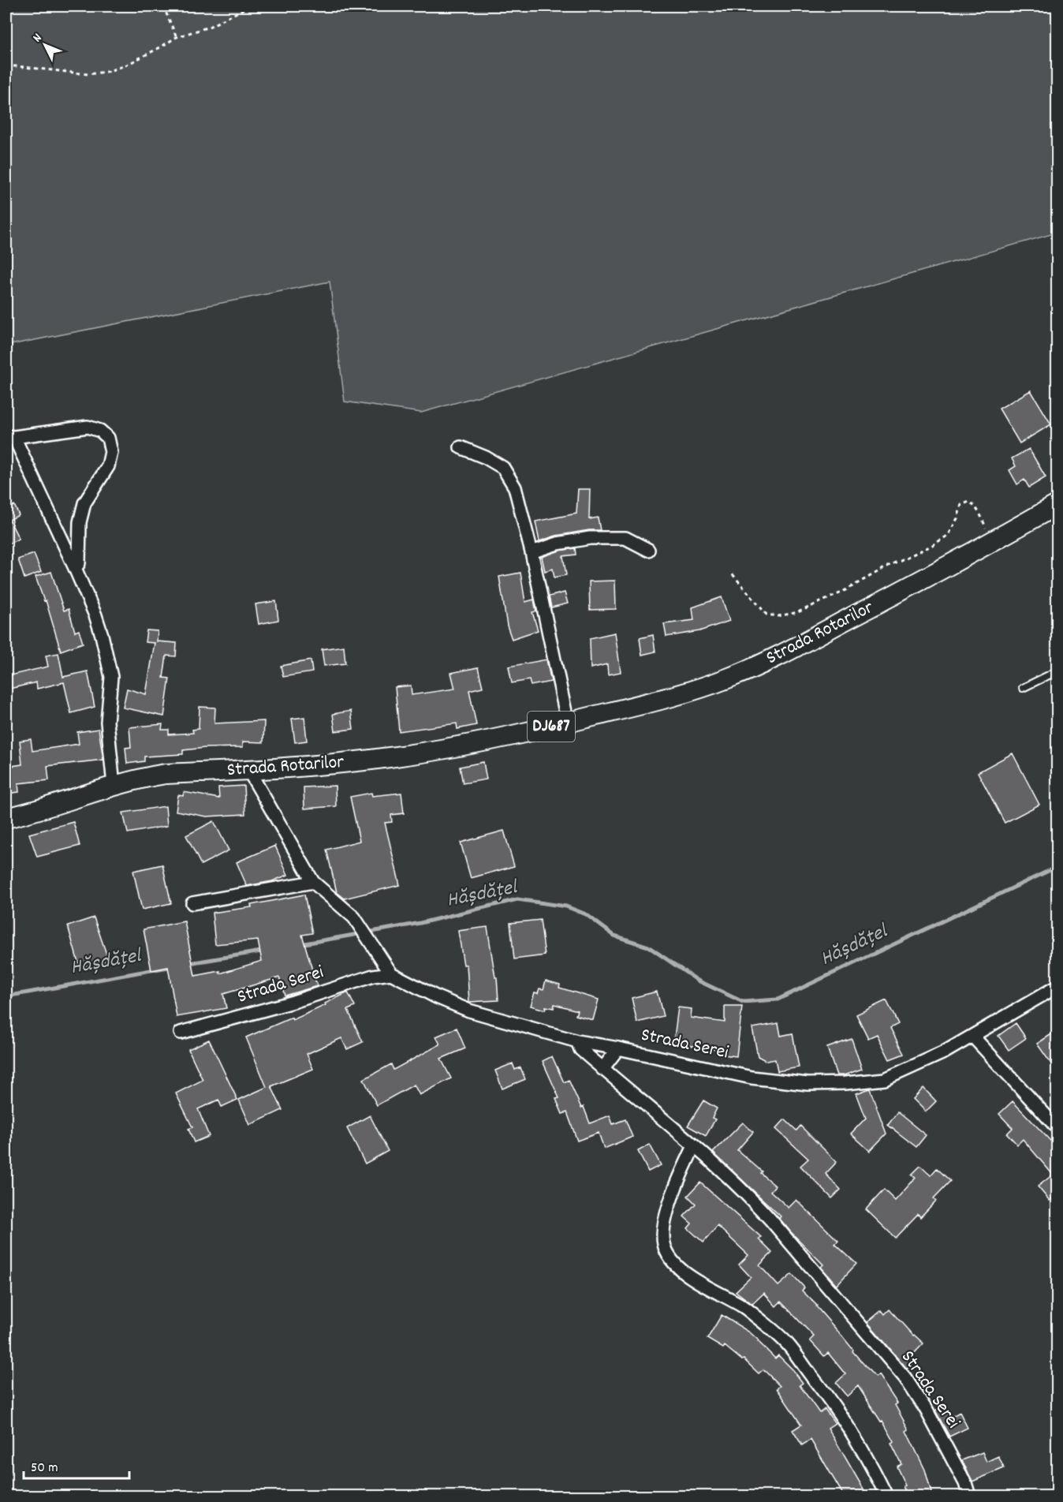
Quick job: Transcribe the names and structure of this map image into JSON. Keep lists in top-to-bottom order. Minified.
{"streets":{"main road":["Strada Rotarilor","DJ687"],"street":["Strada Serei"]},"crossings":[["Strada Rotarilor","Strada Serei"]],"water":["Hășdățel"],"scale_bar":"50 m","north":"top left"}
